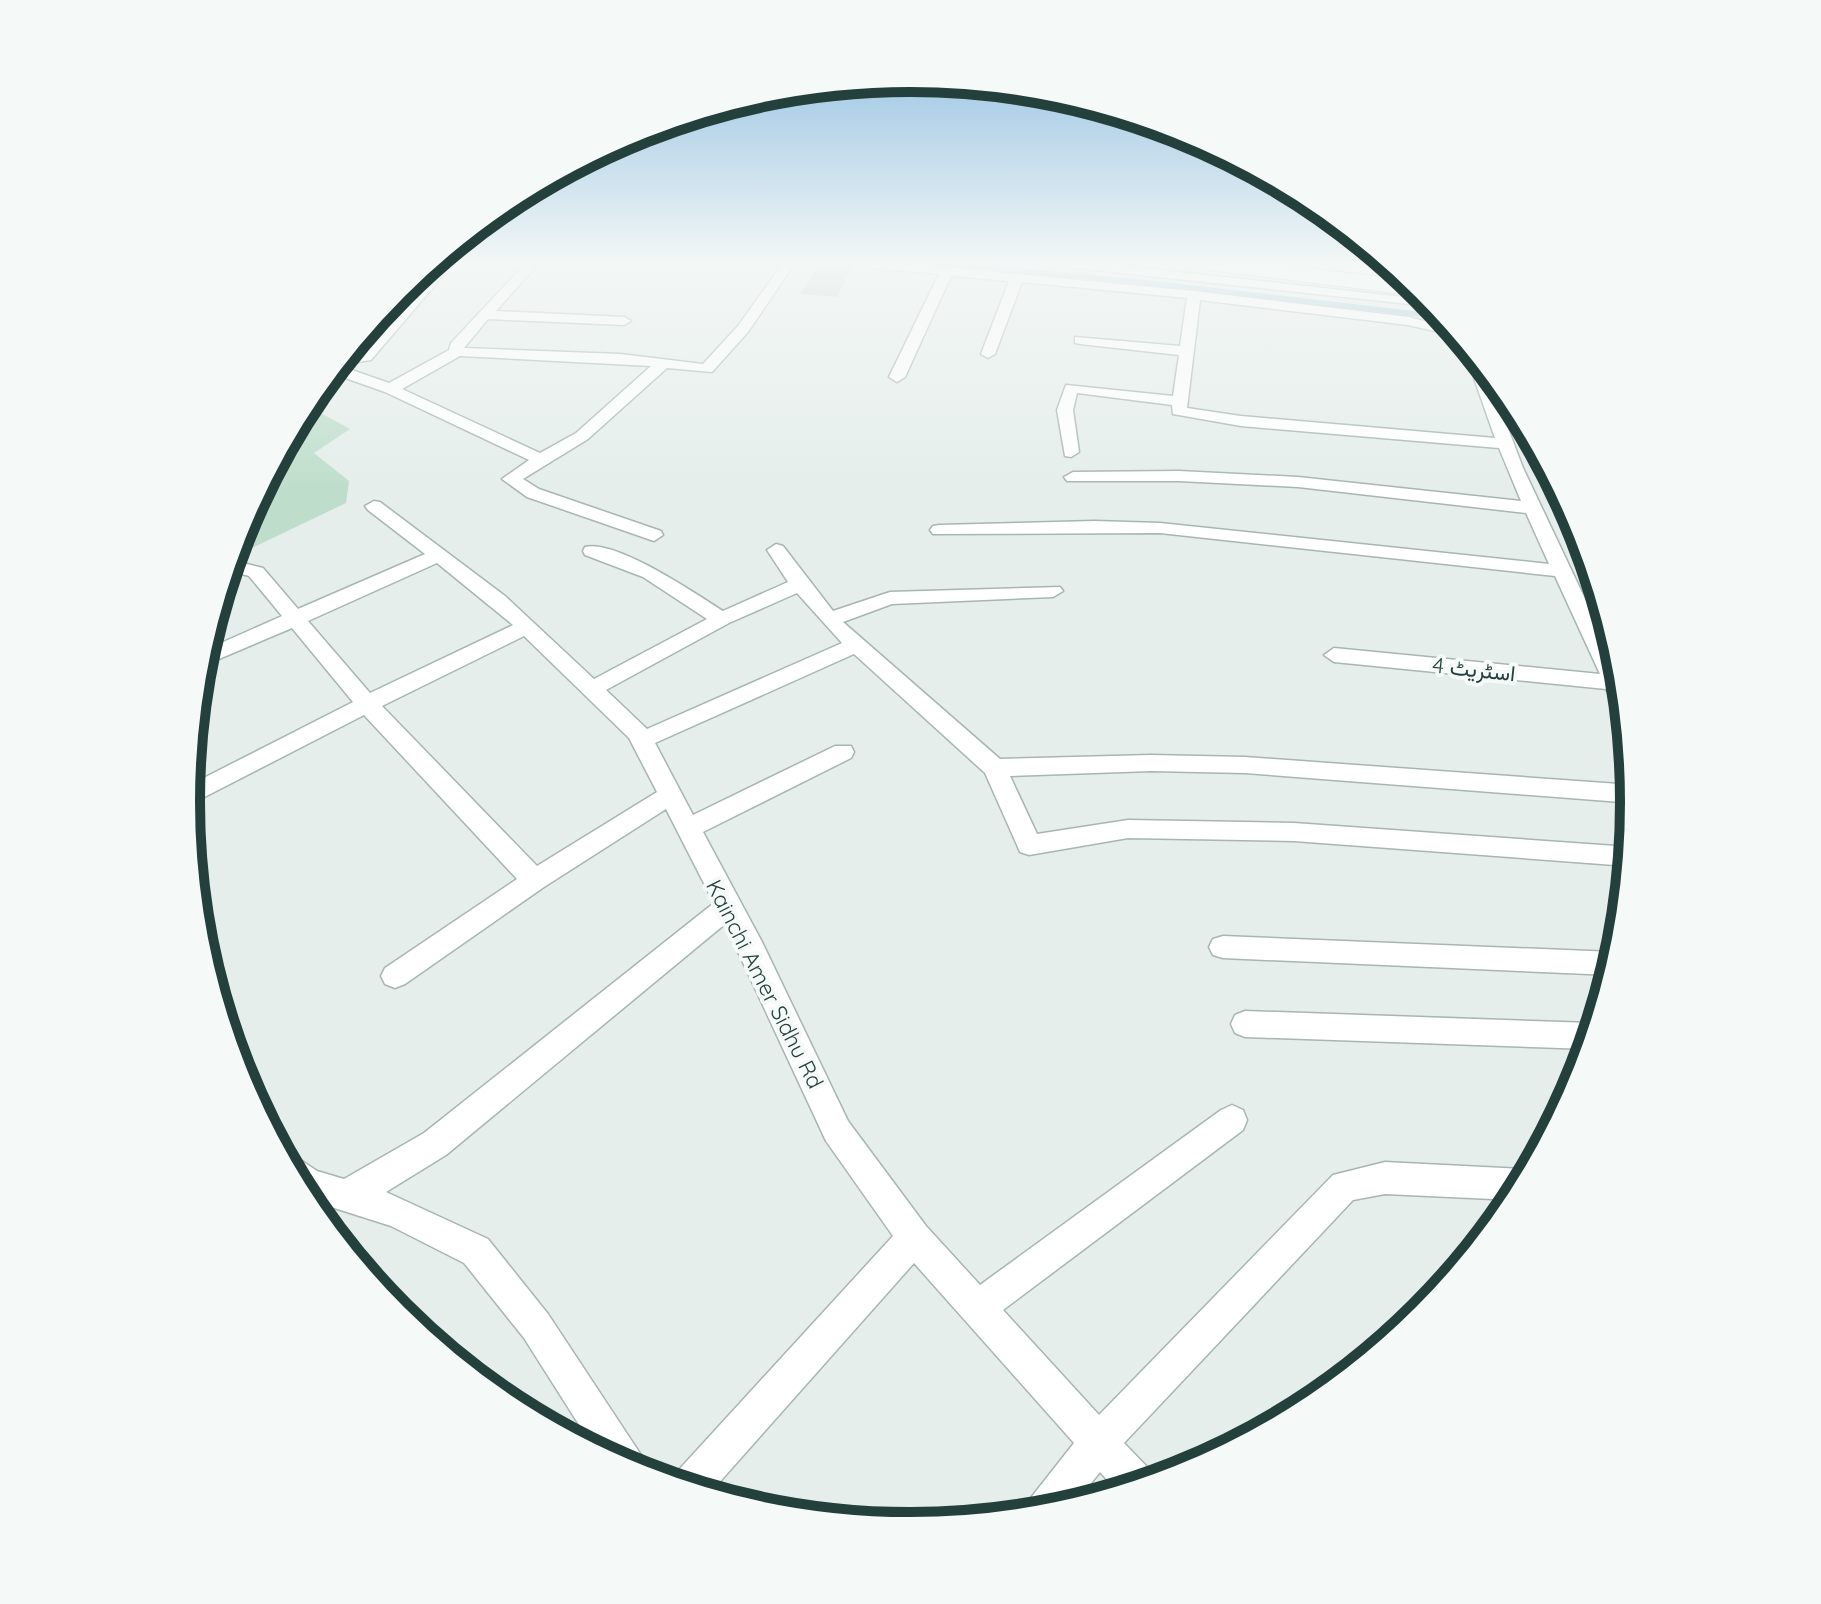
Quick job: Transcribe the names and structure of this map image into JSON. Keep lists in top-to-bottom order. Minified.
{"streets":{"street":["اسٹریٹ 4","Kainchi Amer Sidhu Rd"]}}
